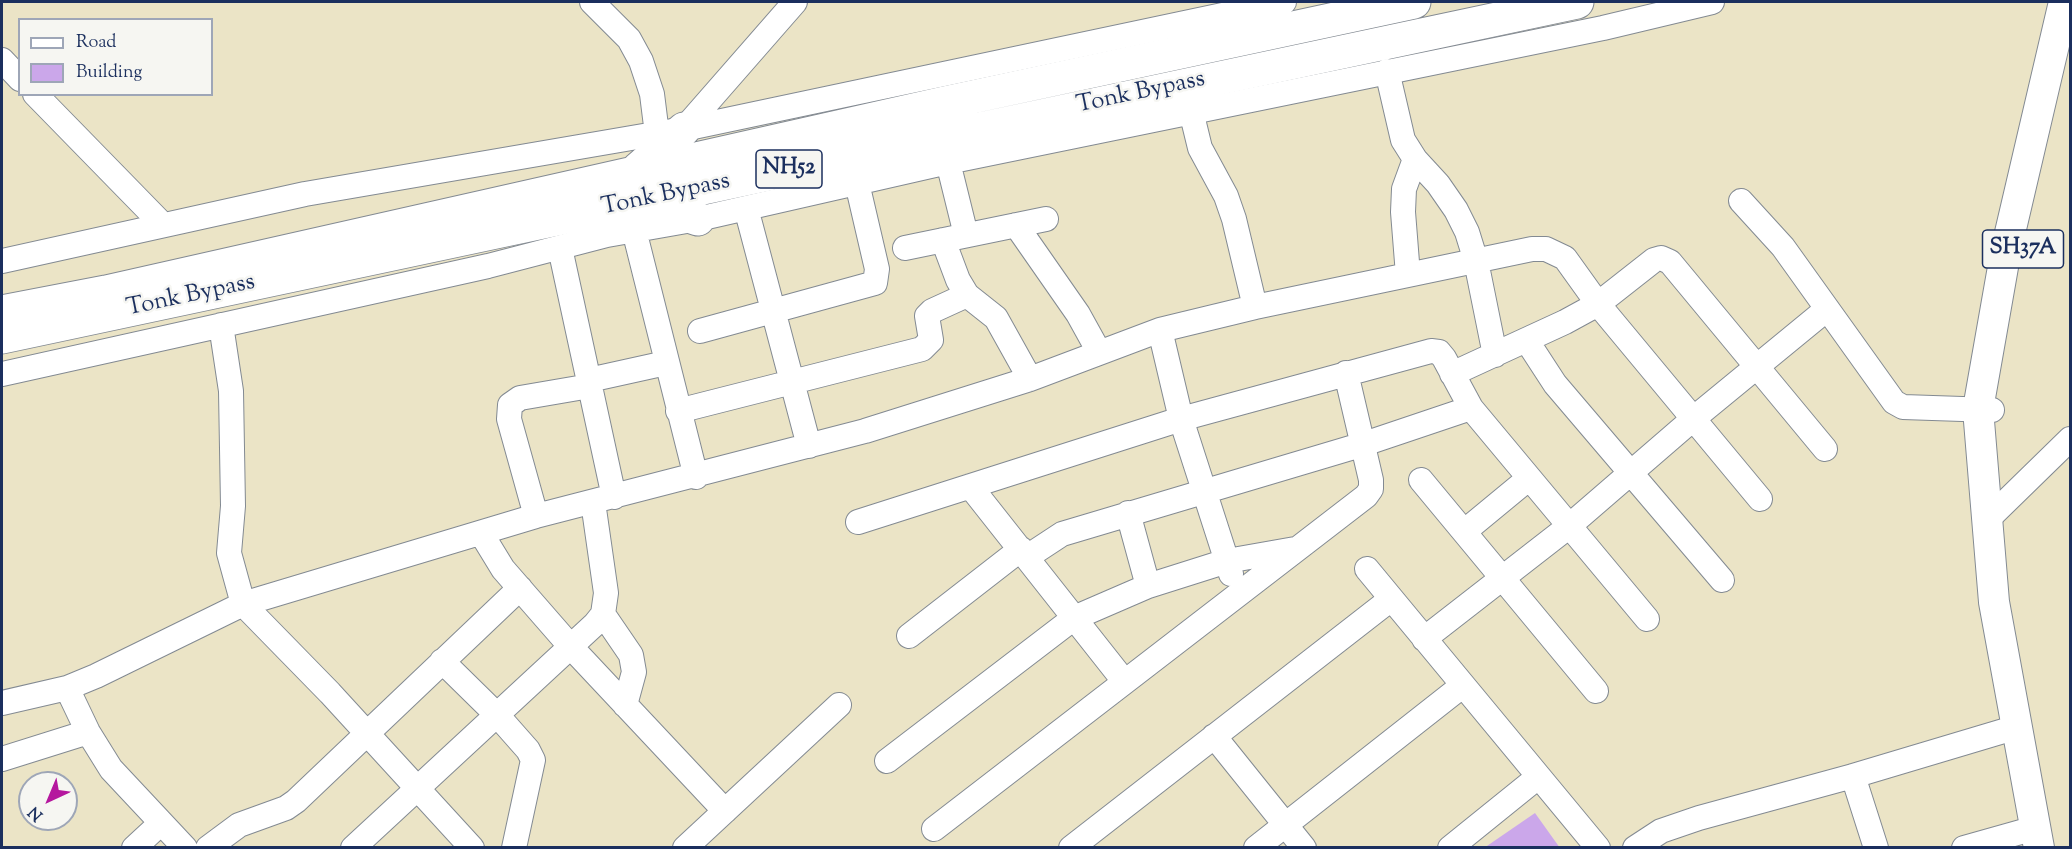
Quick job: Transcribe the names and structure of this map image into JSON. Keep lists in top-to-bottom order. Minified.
{"streets":{"highway":["Tonk Bypass","NH52"],"main road":["SH37A"]},"crossings":[["Tonk Bypass","NH52"]],"legend":["Road","Building"],"north":"bottom left"}
